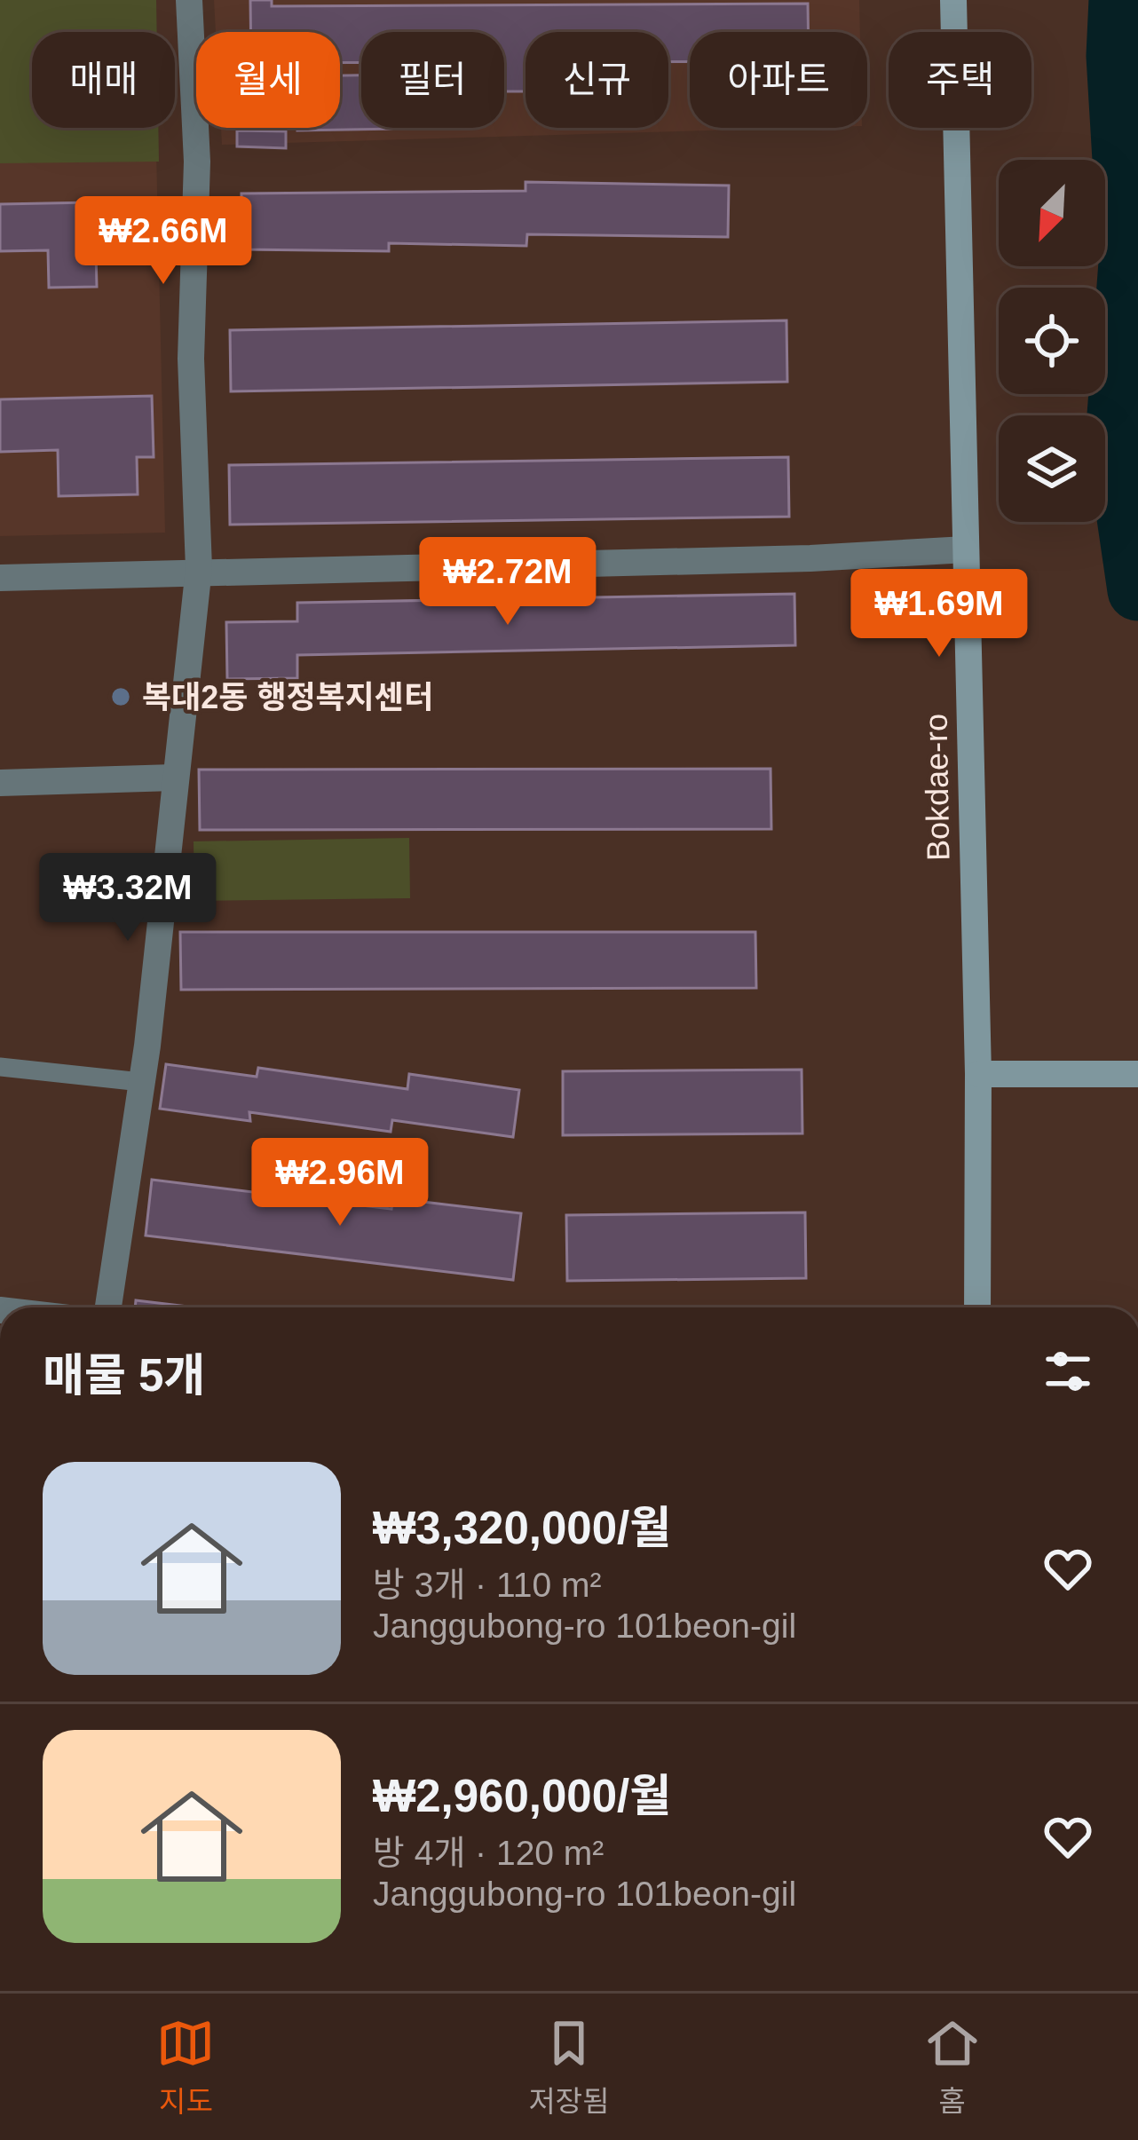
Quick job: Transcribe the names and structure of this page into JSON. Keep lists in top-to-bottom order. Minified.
{"streets":{"street":["Bokdae-ro"]},"places":["복대2동 행정복지센터"],"north":"bottom left","page":{"chip":["매매","월세","필터","신규","아파트","주택"],"price":["₩2.66M","₩2.72M","₩1.69M","₩3.32M","₩2.96M"],"heading":"매물 5개","list":[{"name":"₩3,320,000/월","note":"방 3개 · 110 m² · Janggubong-ro 101beon-gil"},{"name":"₩2,960,000/월","note":"방 4개 · 120 m² · Janggubong-ro 101beon-gil"}],"tabs":["지도","저장됨","홈"]}}
